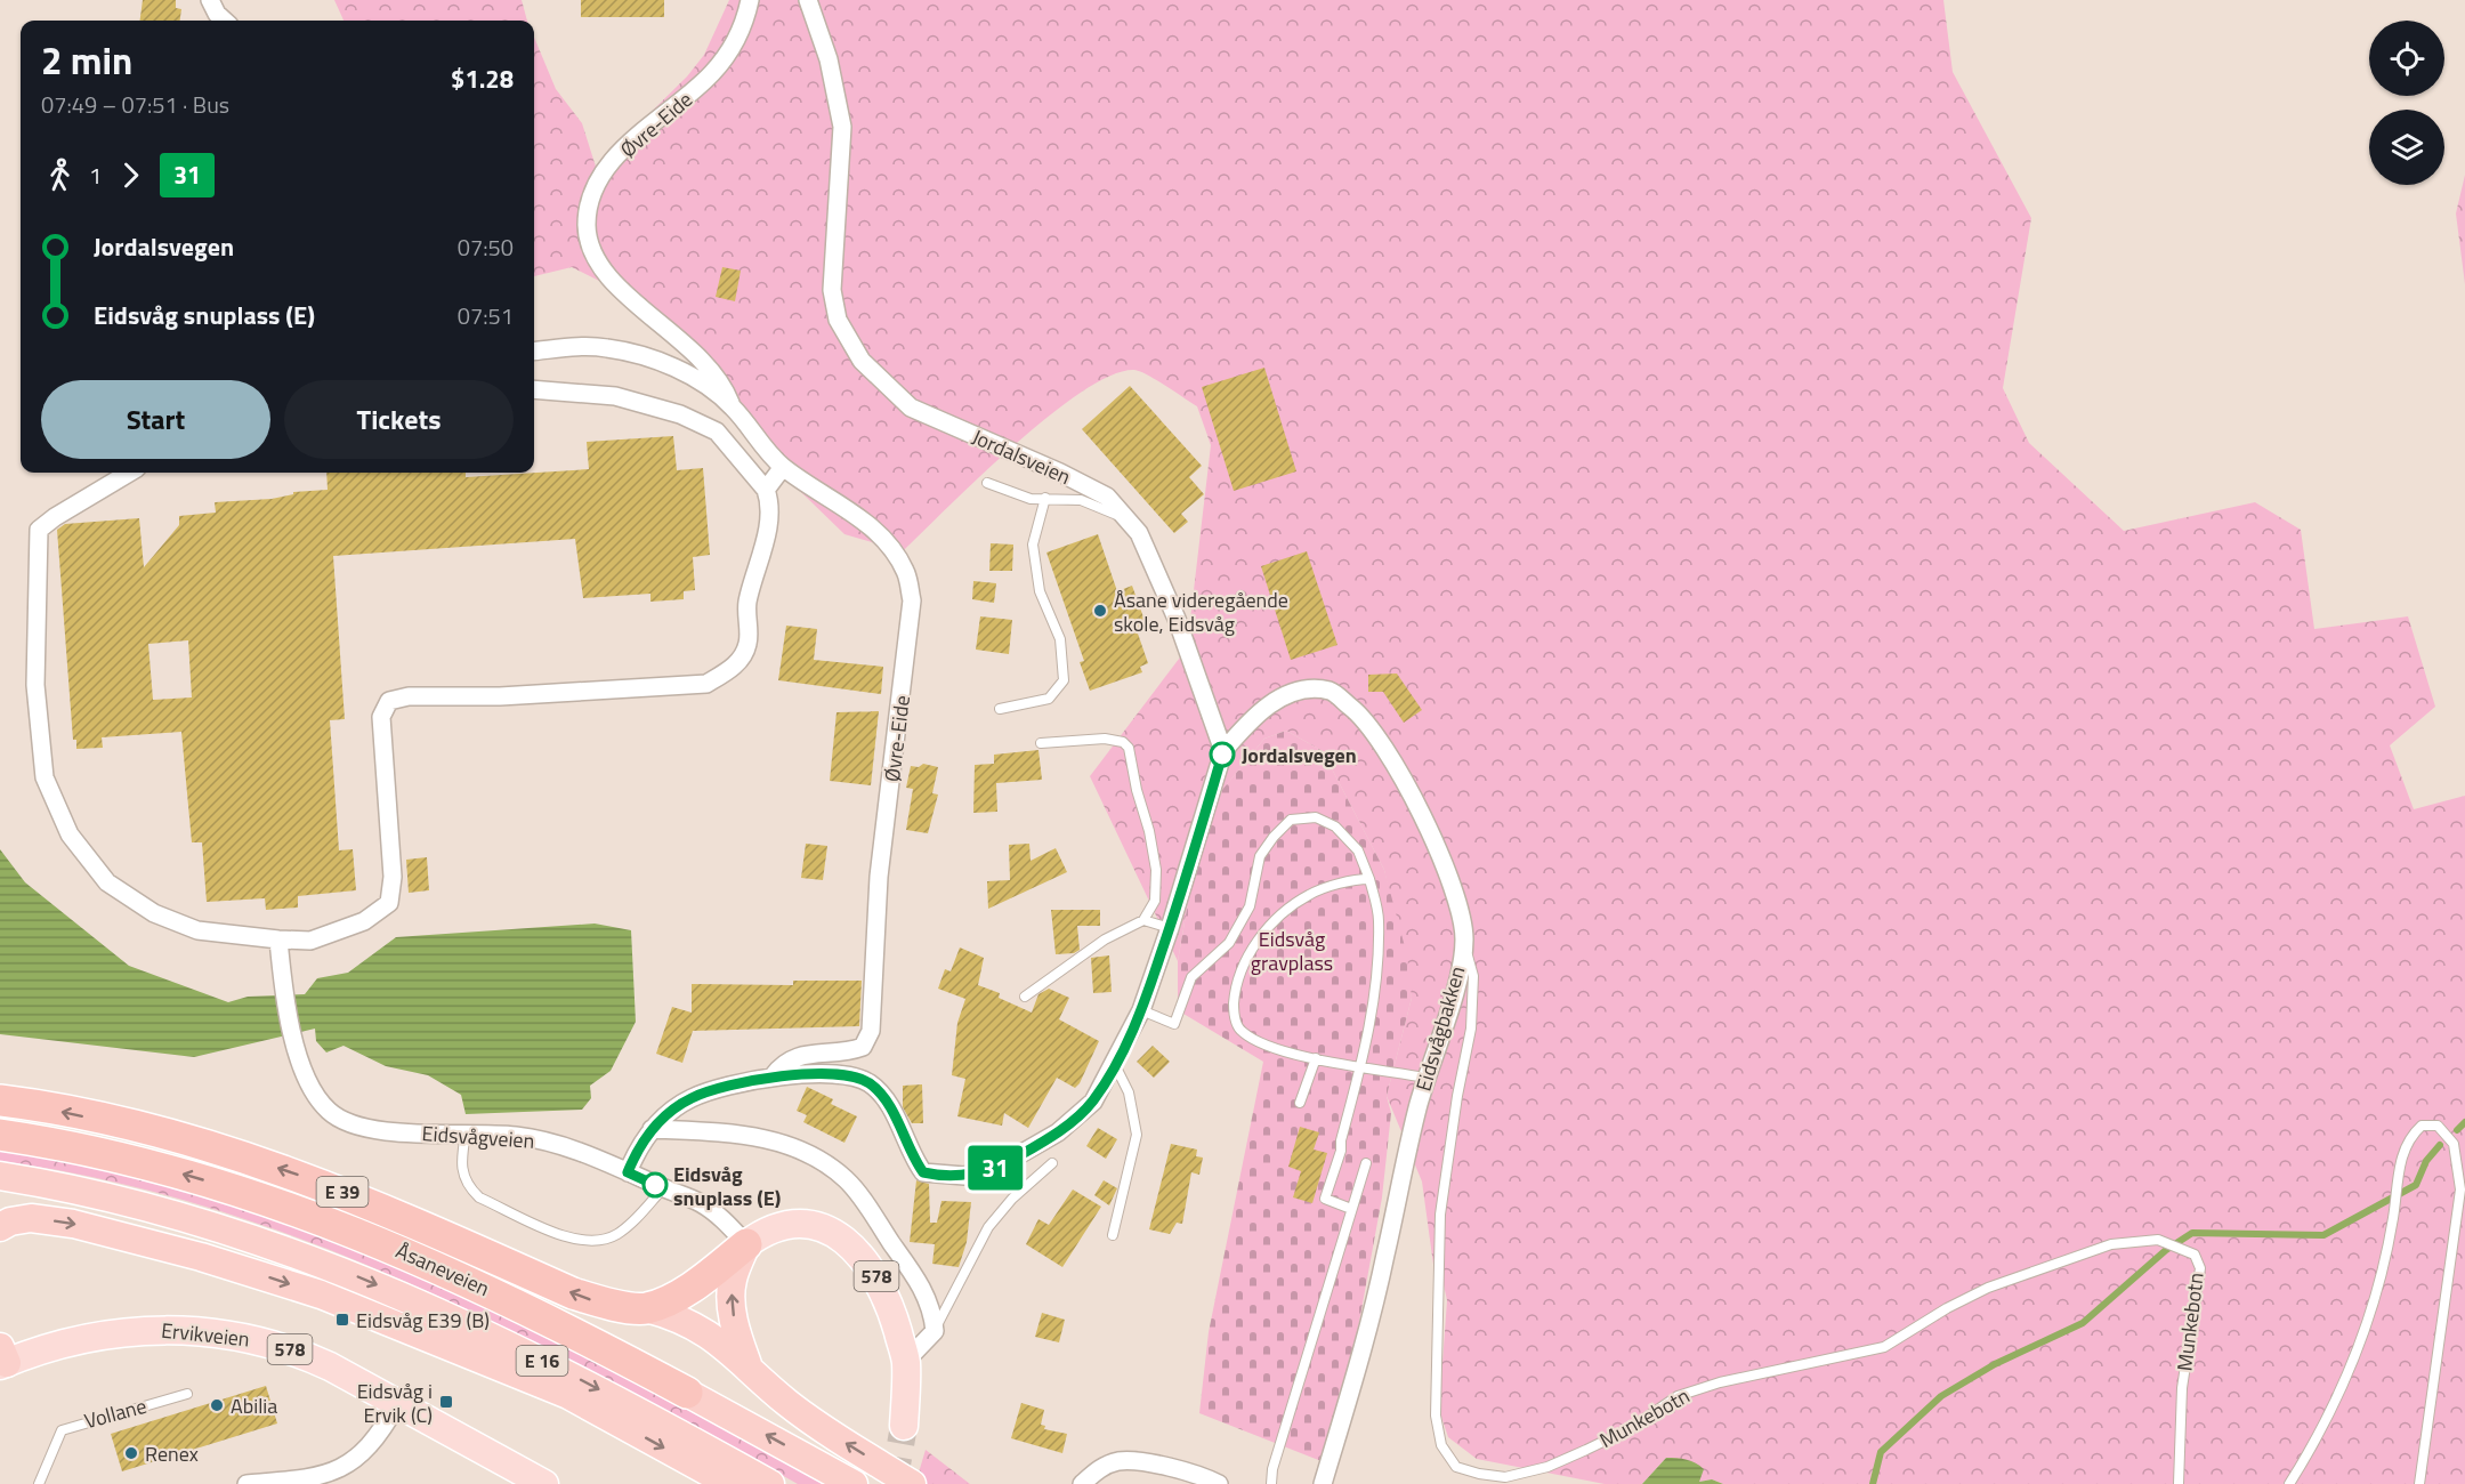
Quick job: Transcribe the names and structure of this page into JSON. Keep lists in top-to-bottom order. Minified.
{"streets":{"highway":["E 39","Åsaneveien","E 16"],"main road":["578","Ervikveien"],"street":["Øvre-Eide","Jordalsveien","Eidsvågbakken","Eidsvågveien"],"lane":["Munkebotn","Vollane"]},"crossings":[["Jordalsveien","Eidsvågbakken"],["Eidsvågbakken","Munkebotn"],["Eidsvågveien","578"]],"parks":["Eidsvåg gravplass"],"places":{"other":["Åsane videregående skole, Eidsvåg","Jordalsvegen","Eidsvåg snuplass (E)","Abilia","Renex"],"transit":["Eidsvåg E39 (B)","Eidsvåg i Ervik (C)"]},"lines":["bus line 31"],"page":{"on_map":"31","heading":["2 min","07:49 – 07:51 · Bus","$1.28"],"legs":["1","31"],"list":[{"name":"Jordalsvegen","value":"07:50"},{"name":"Eidsvåg snuplass (E)","value":"07:51"}],"buttons":["Start","Tickets"]}}
